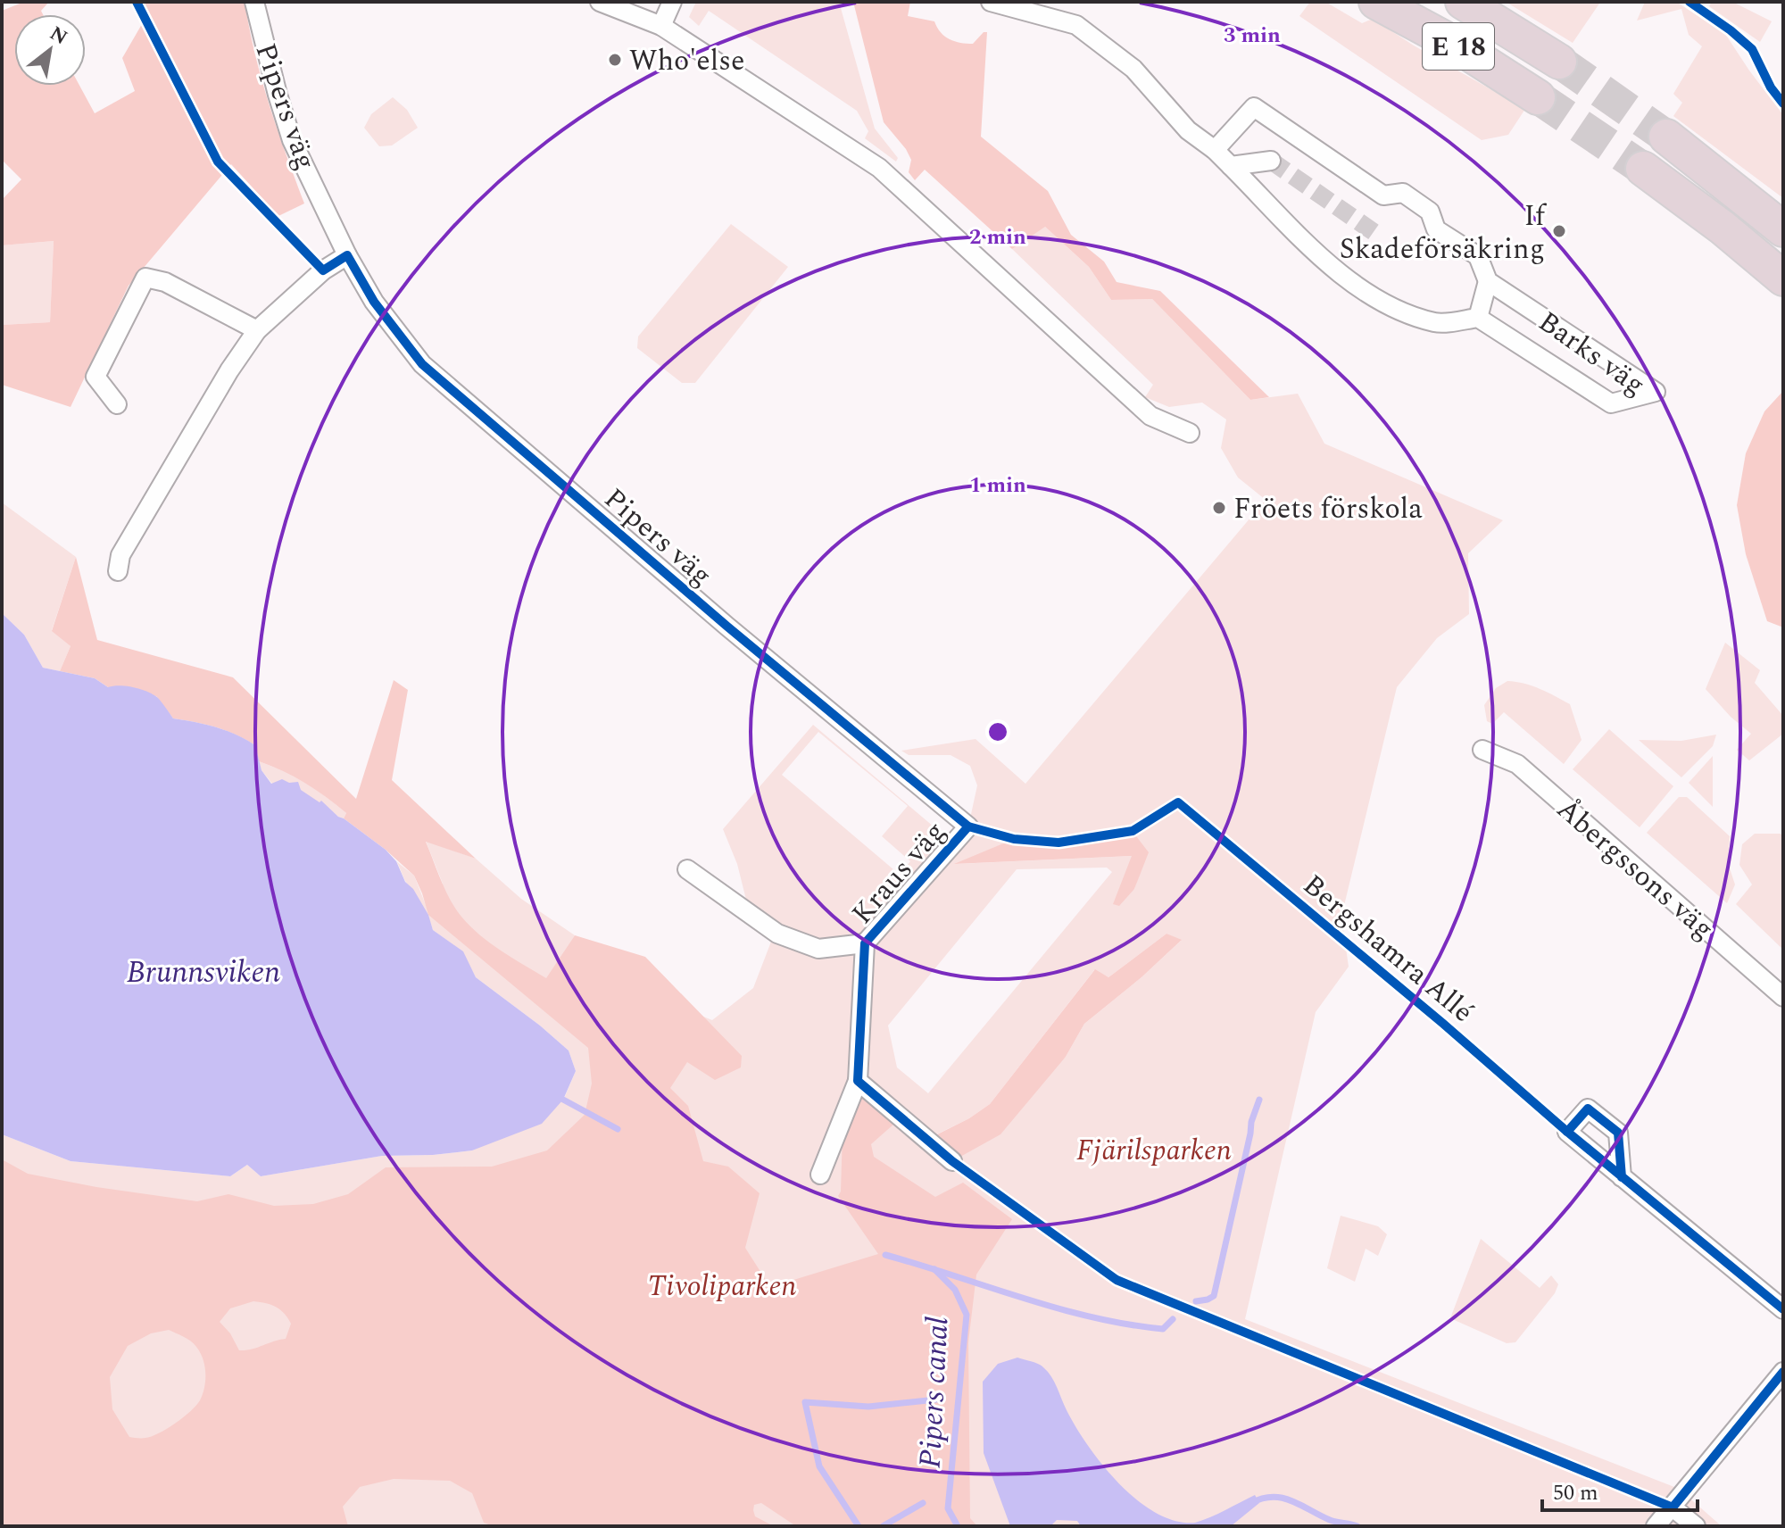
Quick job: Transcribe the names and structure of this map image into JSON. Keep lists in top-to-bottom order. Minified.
{"streets":{"highway":["E 18"],"street":["Pipers väg","Barks väg","Åbergssons väg","Kraus väg"],"cycle path":["Bergshamra Allé"]},"crossings":[["Pipers väg","Kraus väg"]],"water":["Brunnsviken","Pipers canal"],"parks":["Fjärilsparken","Tivoliparken"],"places":["Who'else","If Skadeförsäkring","Fröets förskola"],"scale_bar":"50 m","north":"top right","rings":["3 min","2 min","1 min"]}
